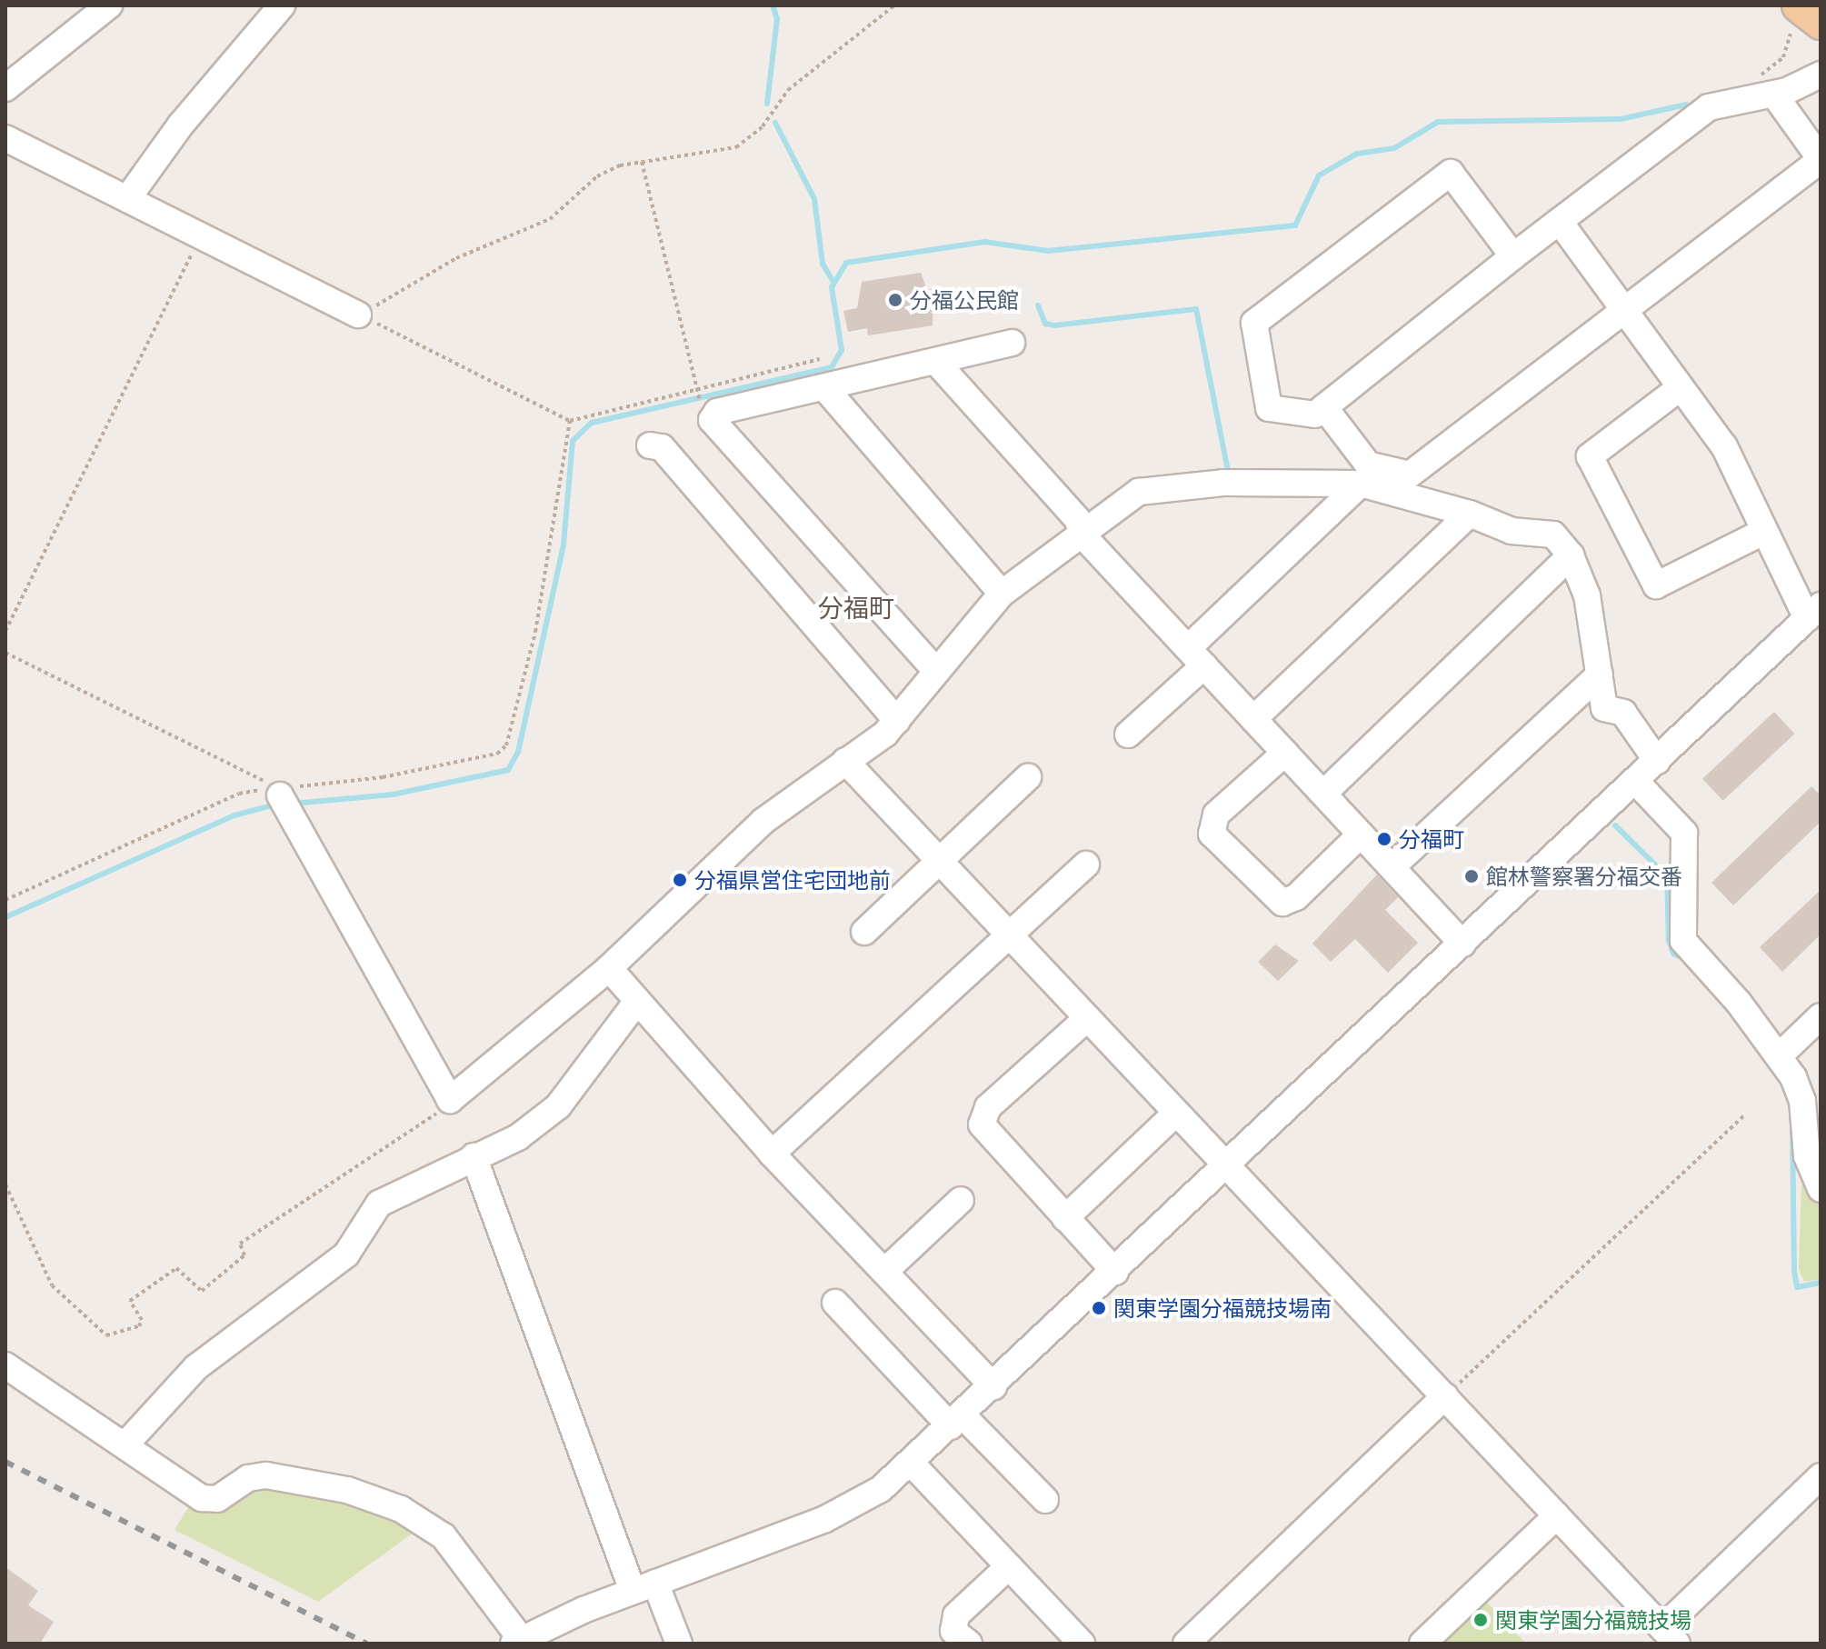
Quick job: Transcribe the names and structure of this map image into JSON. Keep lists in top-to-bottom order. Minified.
{"districts":["分福町"],"places":["分福公民館","分福町","館林警察署分福交番","分福県営住宅団地前","関東学園分福競技場南","関東学園分福競技場"]}
